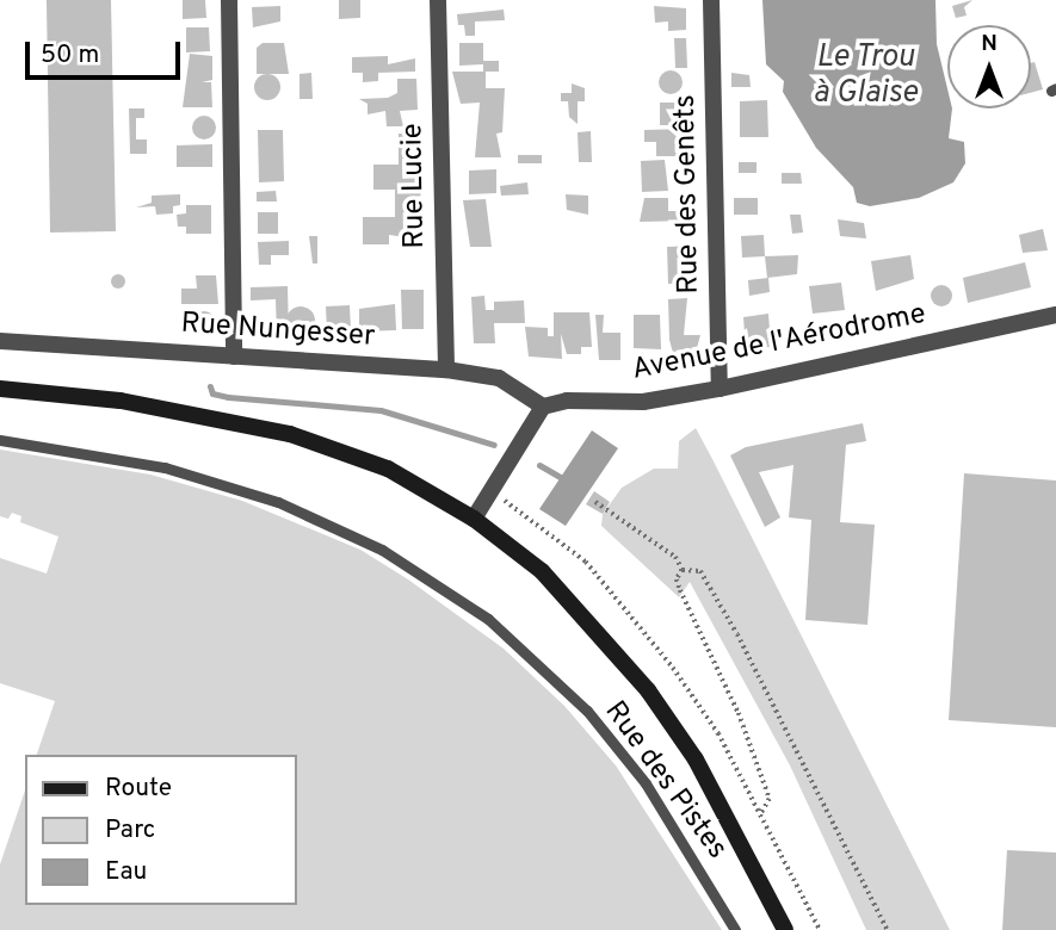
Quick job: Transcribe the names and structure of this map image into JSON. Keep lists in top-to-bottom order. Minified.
{"streets":{"street":["Rue Lucie","Rue des Genêts","Rue Nungesser","Avenue de l'Aérodrome"],"lane":["Rue des Pistes"]},"crossings":[["Rue Lucie","Rue Nungesser"],["Rue des Genêts","Avenue de l'Aérodrome"],["Rue Nungesser","Avenue de l'Aérodrome"]],"water":["Le Trou à Glaise"],"legend":["Route","Parc","Eau"],"scale_bar":"50 m","north":"top"}
